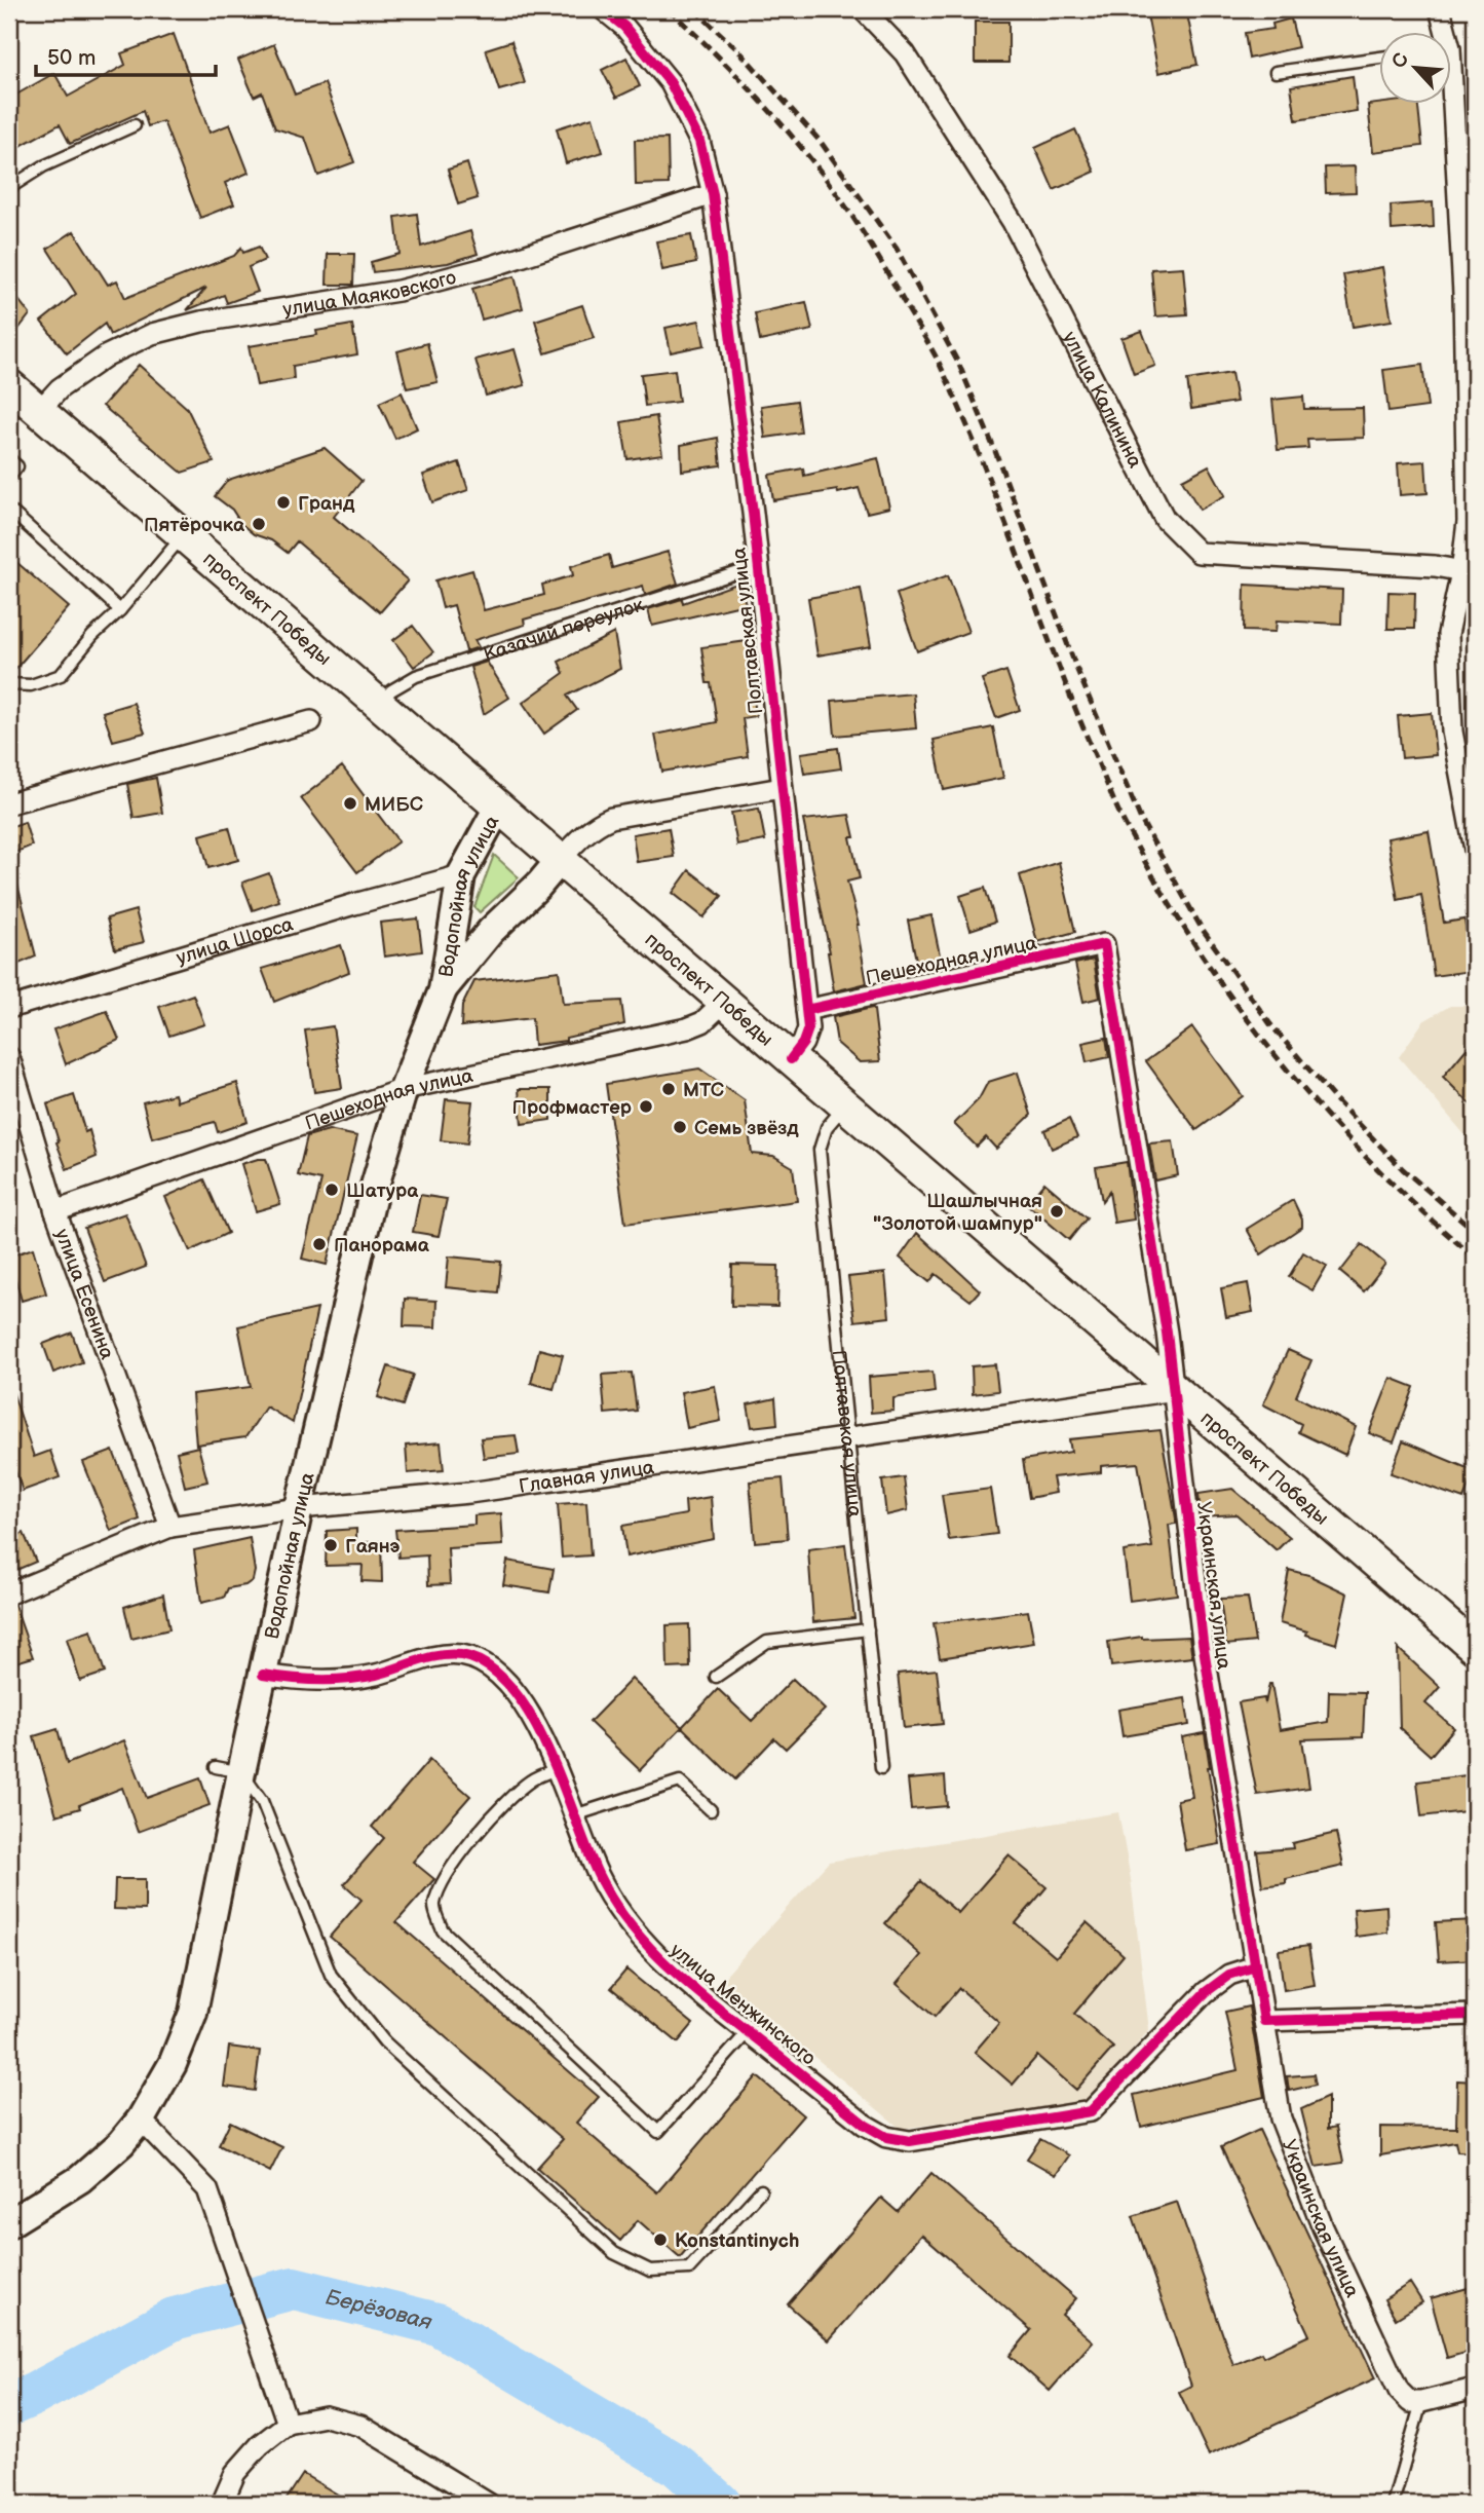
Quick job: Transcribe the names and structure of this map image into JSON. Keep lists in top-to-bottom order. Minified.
{"streets":{"main road":["проспект Победы","Водопойная улица"],"street":["улица Маяковского","улица Калинина","Полтавская улица","улица Щорса","Пешеходная улица","улица Есенина","Главная улица","Украинская улица","улица Менжинского"],"lane":["Казачий переулок"]},"crossings":[["улица Маяковского","проспект Победы"],["улица Маяковского","Полтавская улица"],["проспект Победы","Казачий переулок"],["проспект Победы","Полтавская улица"],["проспект Победы","Водопойная улица"],["проспект Победы","Пешеходная улица"],["проспект Победы","Главная улица"],["проспект Победы","Украинская улица"],["Казачий переулок","Полтавская улица"],["Полтавская улица","Пешеходная улица"],["Полтавская улица","Главная улица"],["Водопойная улица","улица Щорса"],["Водопойная улица","Пешеходная улица"],["Водопойная улица","Главная улица"],["Водопойная улица","улица Менжинского"],["Пешеходная улица","улица Есенина"],["Пешеходная улица","Украинская улица"],["улица Есенина","Главная улица"],["Главная улица","Украинская улица"],["Украинская улица","улица Менжинского"]],"water":["Берёзовая"],"places":["Гранд","Пятёрочка","МИБС","МТС","Профмастер","Семь звёзд","Шатура","Шашлычная \"Золотой шампур\"","Панорама","Гаянэ","Konstantinych"],"scale_bar":"50 m","north":"top left"}
